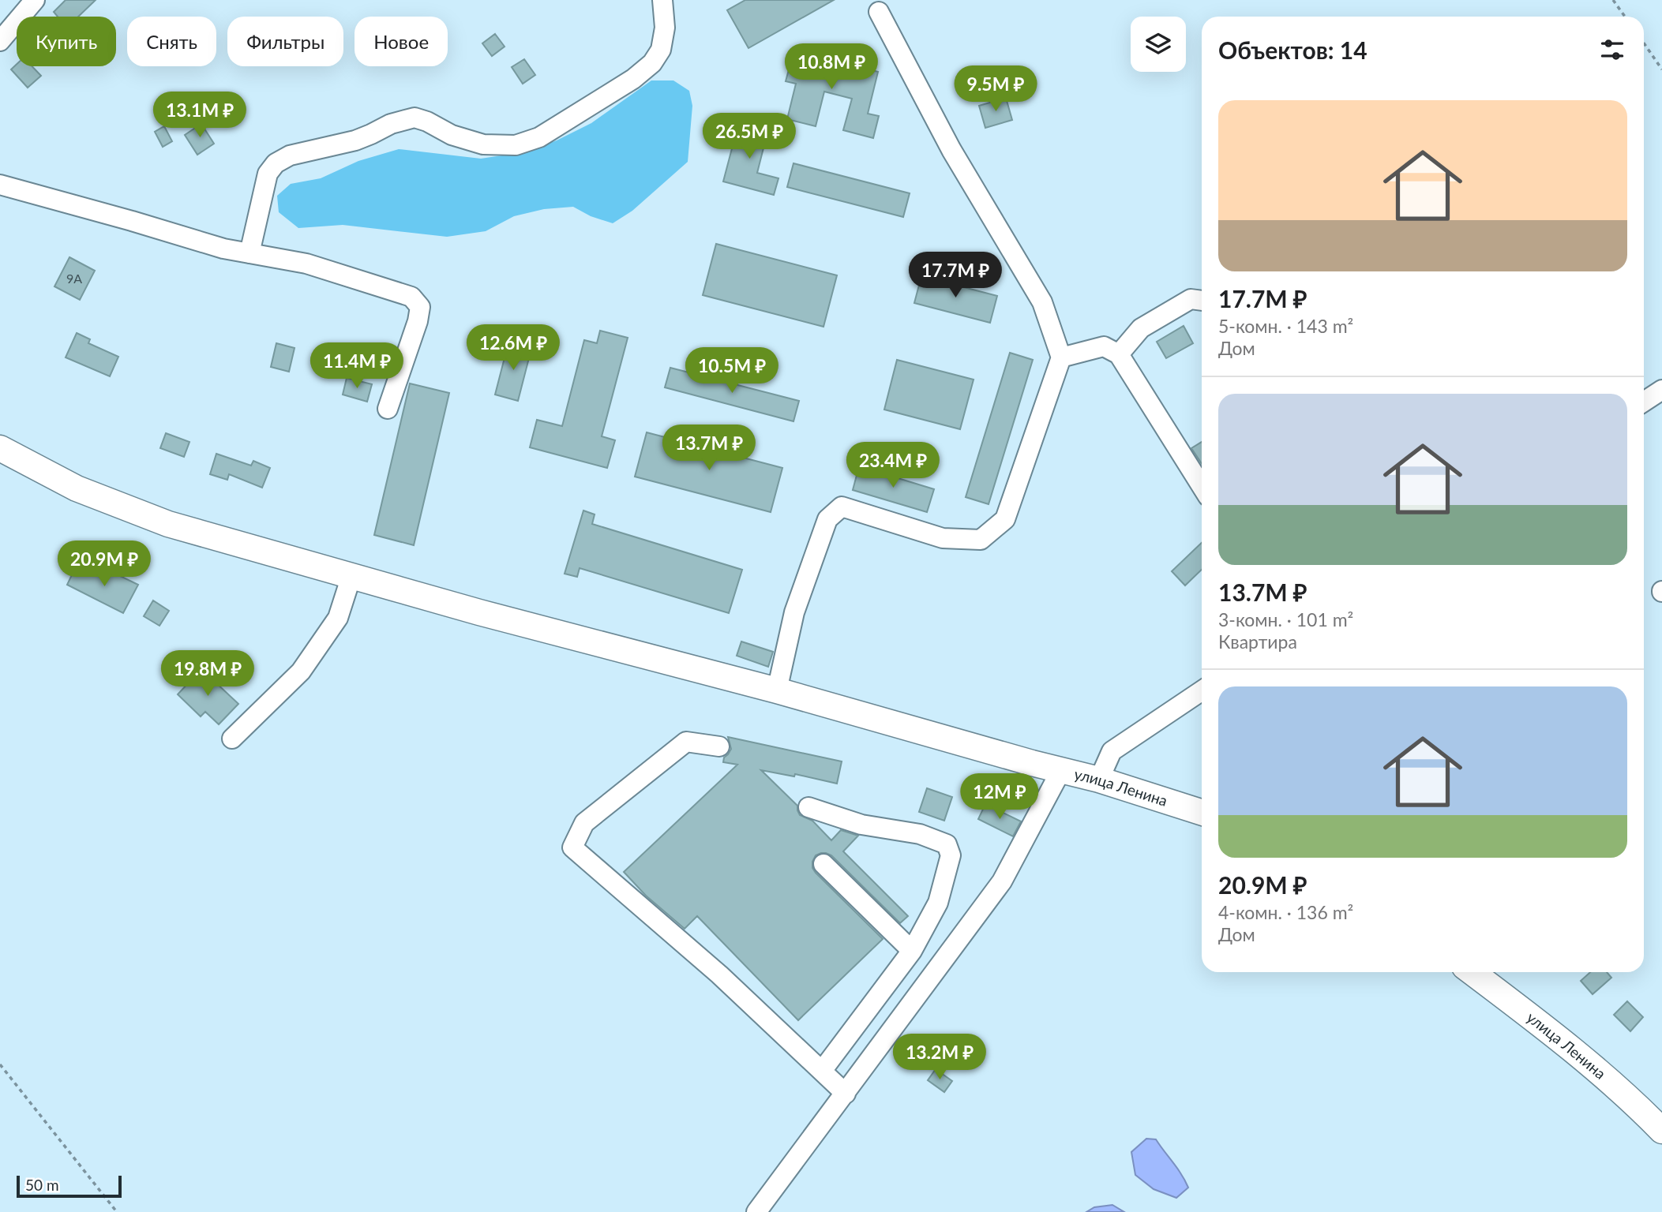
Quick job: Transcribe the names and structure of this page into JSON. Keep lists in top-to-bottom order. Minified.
{"streets":{"main road":["улица Ленина"]},"house_numbers":["9А"],"scale_bar":"50 m","page":{"chip":["Купить","Снять","Фильтры","Новое"],"heading":"Объектов: 14","price":["10.8M ₽","9.5M ₽","13.1M ₽","26.5M ₽","17.7M ₽","12.6M ₽","11.4M ₽","10.5M ₽","13.7M ₽","23.4M ₽","20.9M ₽","19.8M ₽","12M ₽","13.2M ₽"],"list":[{"name":"17.7M ₽","note":"5-комн. · 143 m² · Дом"},{"name":"13.7M ₽","note":"3-комн. · 101 m² · Квартира"},{"name":"20.9M ₽","note":"4-комн. · 136 m² · Дом"}],"scale":"50 m"}}
